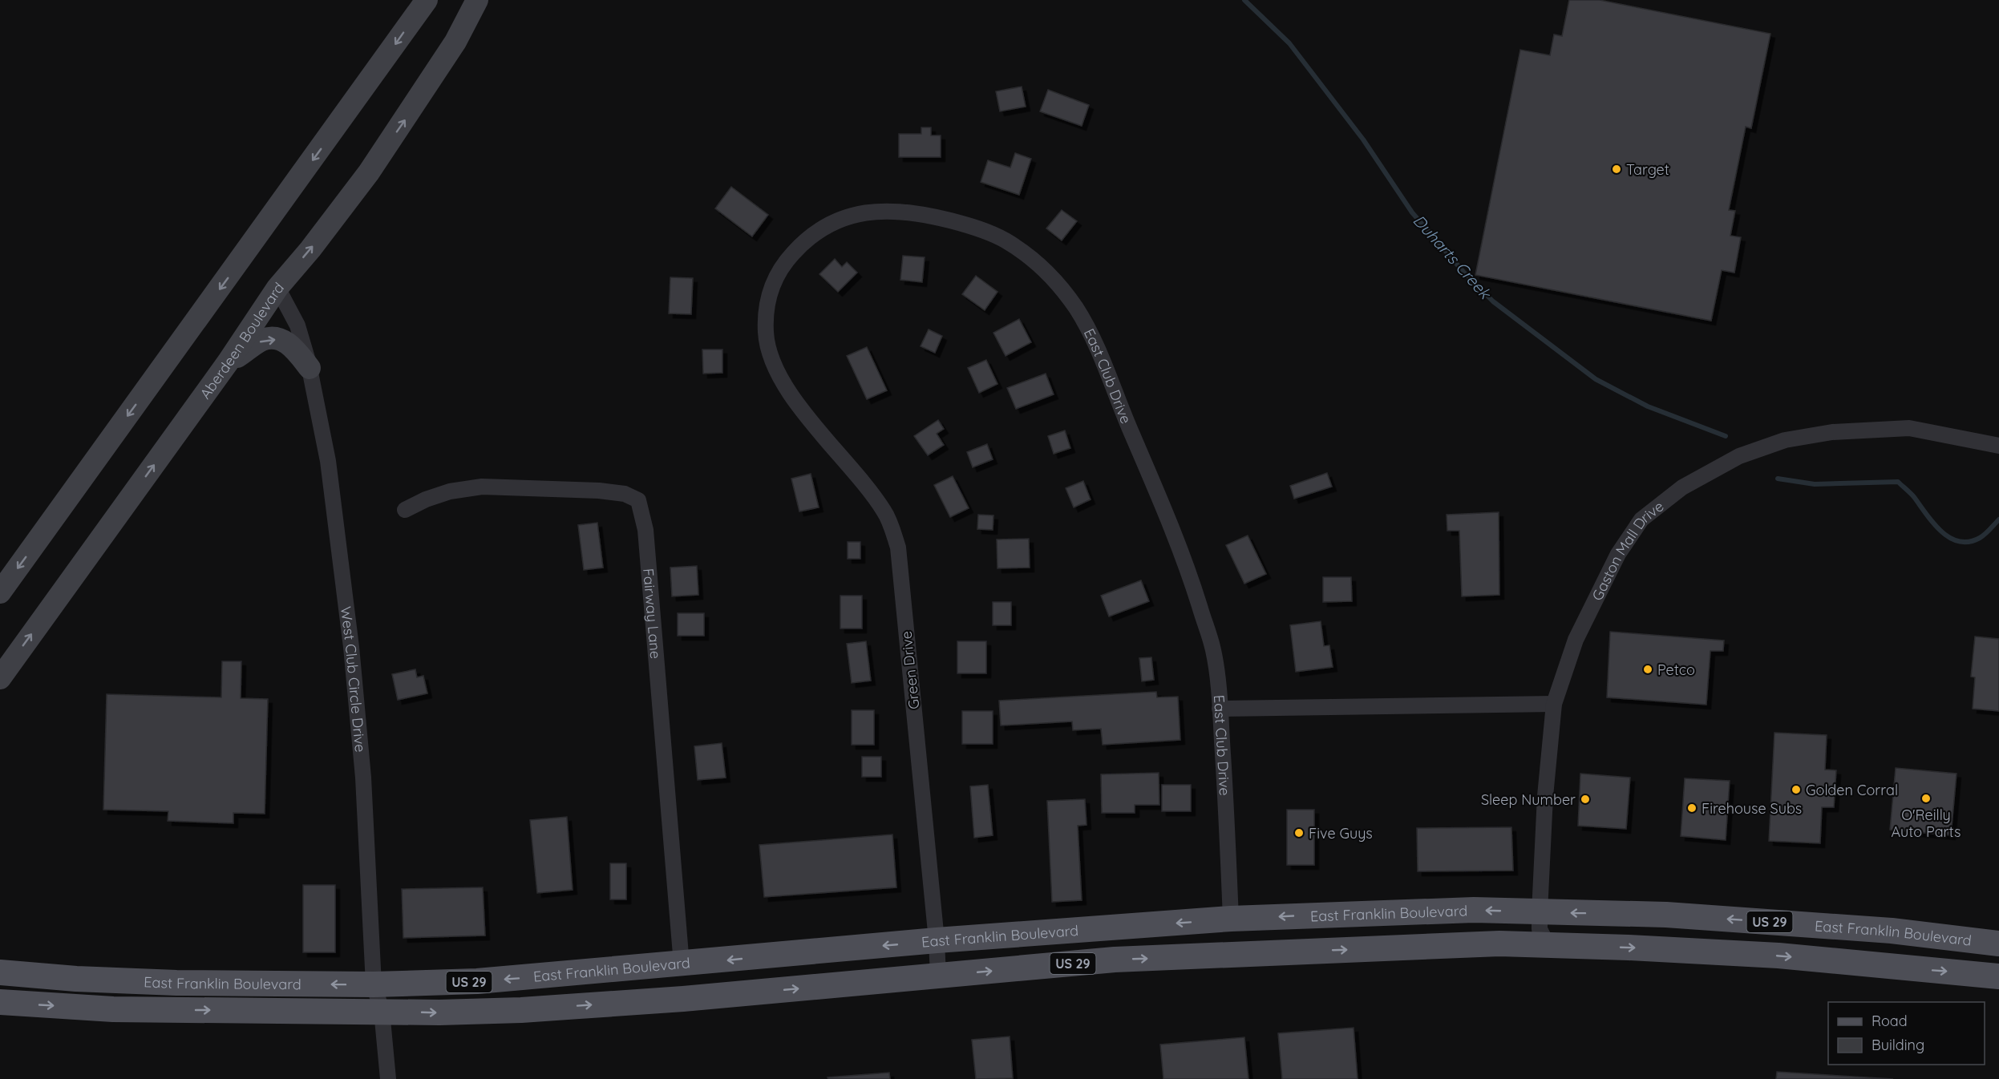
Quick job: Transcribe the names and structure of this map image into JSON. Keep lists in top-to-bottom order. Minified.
{"streets":{"main road":["Aberdeen Boulevard","East Franklin Boulevard","US 29"],"street":["East Club Drive","Gaston Mall Drive","Fairway Lane","Green Drive","West Club Circle Drive"]},"crossings":[["Aberdeen Boulevard","West Club Circle Drive"],["East Club Drive","Green Drive"],["East Club Drive","East Franklin Boulevard"],["Gaston Mall Drive","East Franklin Boulevard"],["Fairway Lane","East Franklin Boulevard"],["Green Drive","East Franklin Boulevard"],["West Club Circle Drive","East Franklin Boulevard"]],"water":["Duharts Creek"],"places":["Target","Petco","Golden Corral","O'Reilly Auto Parts","Sleep Number","Firehouse Subs","Five Guys"],"legend":["Road","Building"]}
